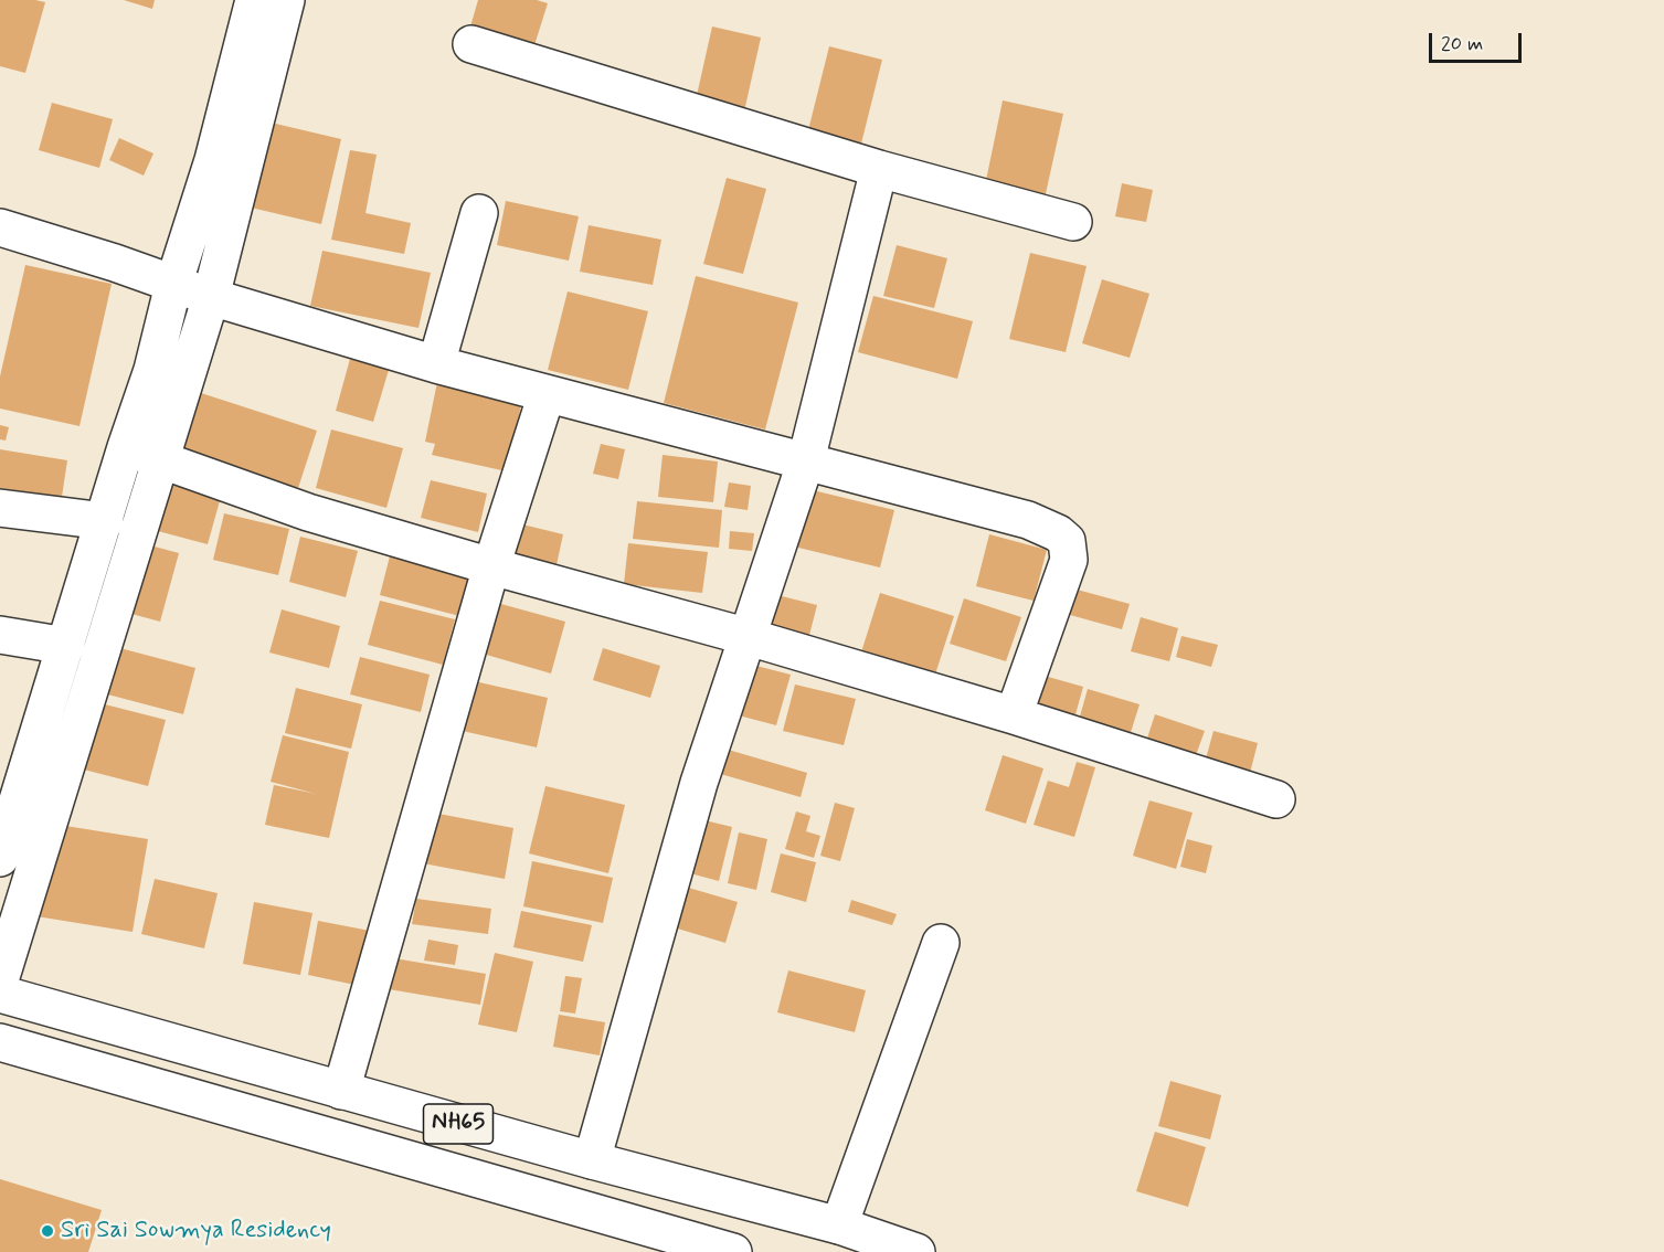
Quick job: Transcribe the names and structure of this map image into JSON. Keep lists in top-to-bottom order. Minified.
{"streets":{"main road":["NH65"]},"places":["Sri Sai Sowmya Residency"],"scale_bar":"20 m"}
